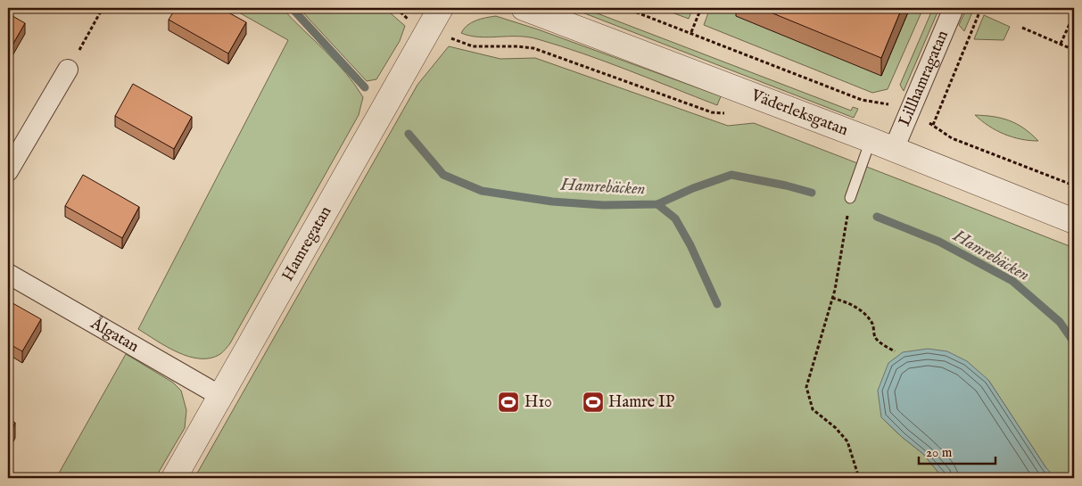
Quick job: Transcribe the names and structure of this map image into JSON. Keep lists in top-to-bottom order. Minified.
{"streets":{"street":["Lillhamragatan","Väderleksgatan","Hamregatan","Ålgatan"]},"crossings":[["Lillhamragatan","Väderleksgatan"],["Hamregatan","Ålgatan"]],"water":["Hamrebäcken"],"places":{"sports":["H10","Hamre IP"]},"scale_bar":"20 m"}
